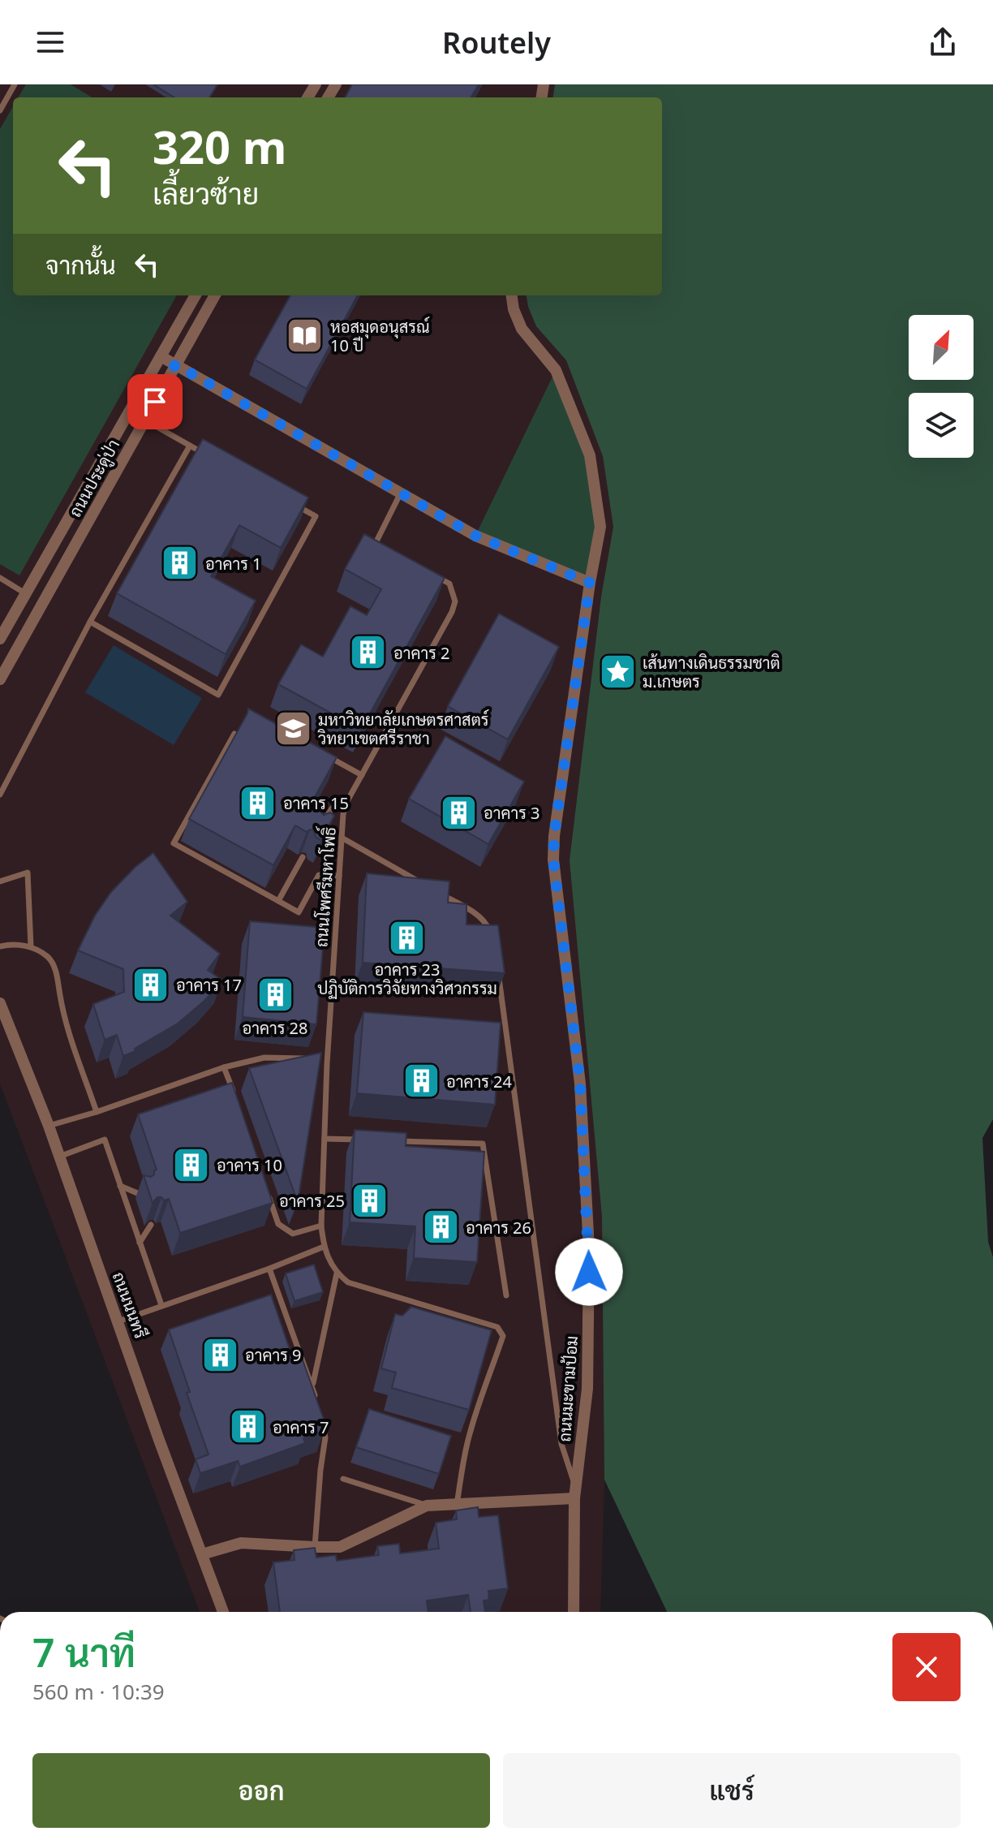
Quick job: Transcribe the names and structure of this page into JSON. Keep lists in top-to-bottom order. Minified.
{"streets":{"street":["ถนนประดู่ป่า","ถนนนนทรี","ถนนมะขามป้อม"],"lane":["ถนนโพศรีมหาโพธิ์"]},"places":{"library":["หอสมุดอนุสรณ์ 10 ปี"],"building":["อาคาร 1","อาคาร 2","อาคาร 15","อาคาร 3","อาคาร 23 ปฏิบัติการวิจัยทางวิศวกรรม","อาคาร 17","อาคาร 28","อาคาร 24","อาคาร 10","อาคาร 25","อาคาร 26","อาคาร 9","อาคาร 7"],"place":["เส้นทางเดินธรรมชาติ ม.เกษตร"],"school or university":["มหาวิทยาลัยเกษตรศาสตร์ วิทยาเขตศรีราชา"]},"north":"top right","page":{"header":"Routely","turn":["320 m","เลี้ยวซ้าย"],"then":"จากนั้น","heading":["7 นาที","560 m · 10:39"],"buttons":["ออก","แชร์"]}}
